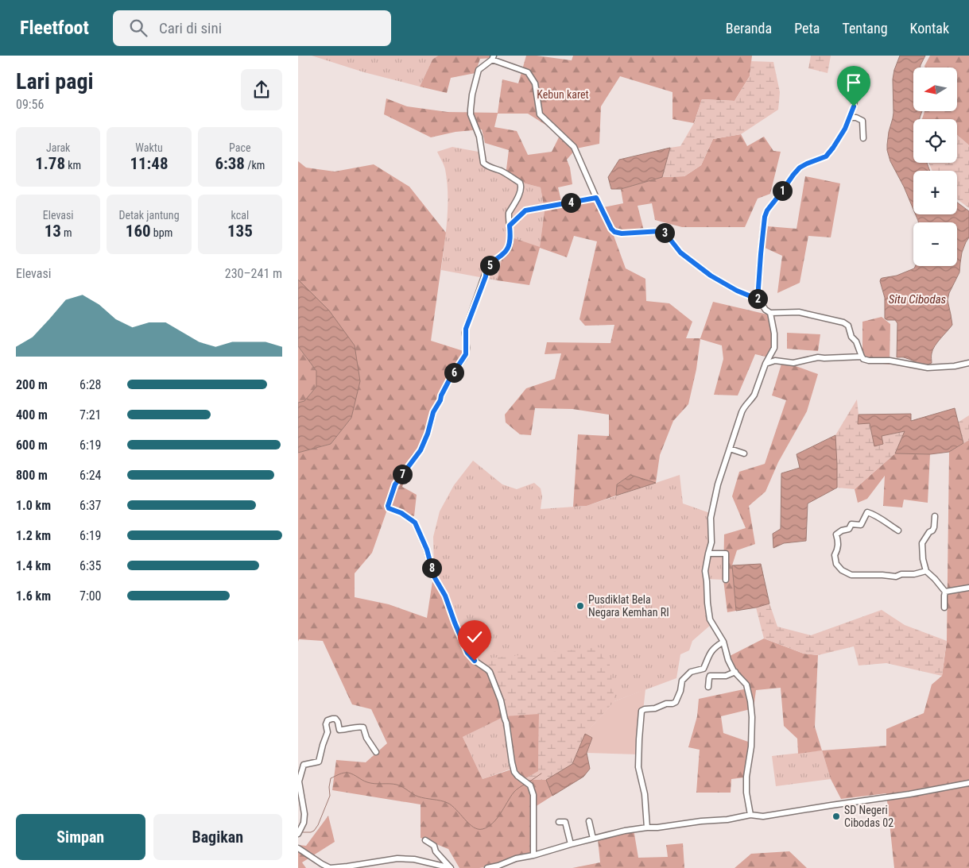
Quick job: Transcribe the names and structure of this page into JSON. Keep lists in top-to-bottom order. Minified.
{"water":["Situ Cibodas"],"parks":["Kebun karet"],"places":["Pusdiklat Bela Negara Kemhan RI","SD Negeri Cibodas 02"],"north":"left","page":{"header":"Fleetfoot","search":"Cari di sini","nav":["Beranda","Peta","Tentang","Kontak"],"heading":["Lari pagi","09:56"],"map_buttons":["+","−"],"stats":[["Jarak","1.78 km"],["Waktu","11:48"],["Pace","6:38 /km"],["Elevasi","13 m"],["Detak jantung","160 bpm"],["kcal","135"]],"pins":["1","4","3","5","2","6","7","8"],"chart":["Elevasi","230–241 m"],"list":[{"name":"200 m","note":"6:28"},{"name":"400 m","note":"7:21"},{"name":"600 m","note":"6:19"},{"name":"800 m","note":"6:24"},{"name":"1.0 km","note":"6:37"},{"name":"1.2 km","note":"6:19"},{"name":"1.4 km","note":"6:35"},{"name":"1.6 km","note":"7:00"}],"buttons":["Simpan","Bagikan"]}}
